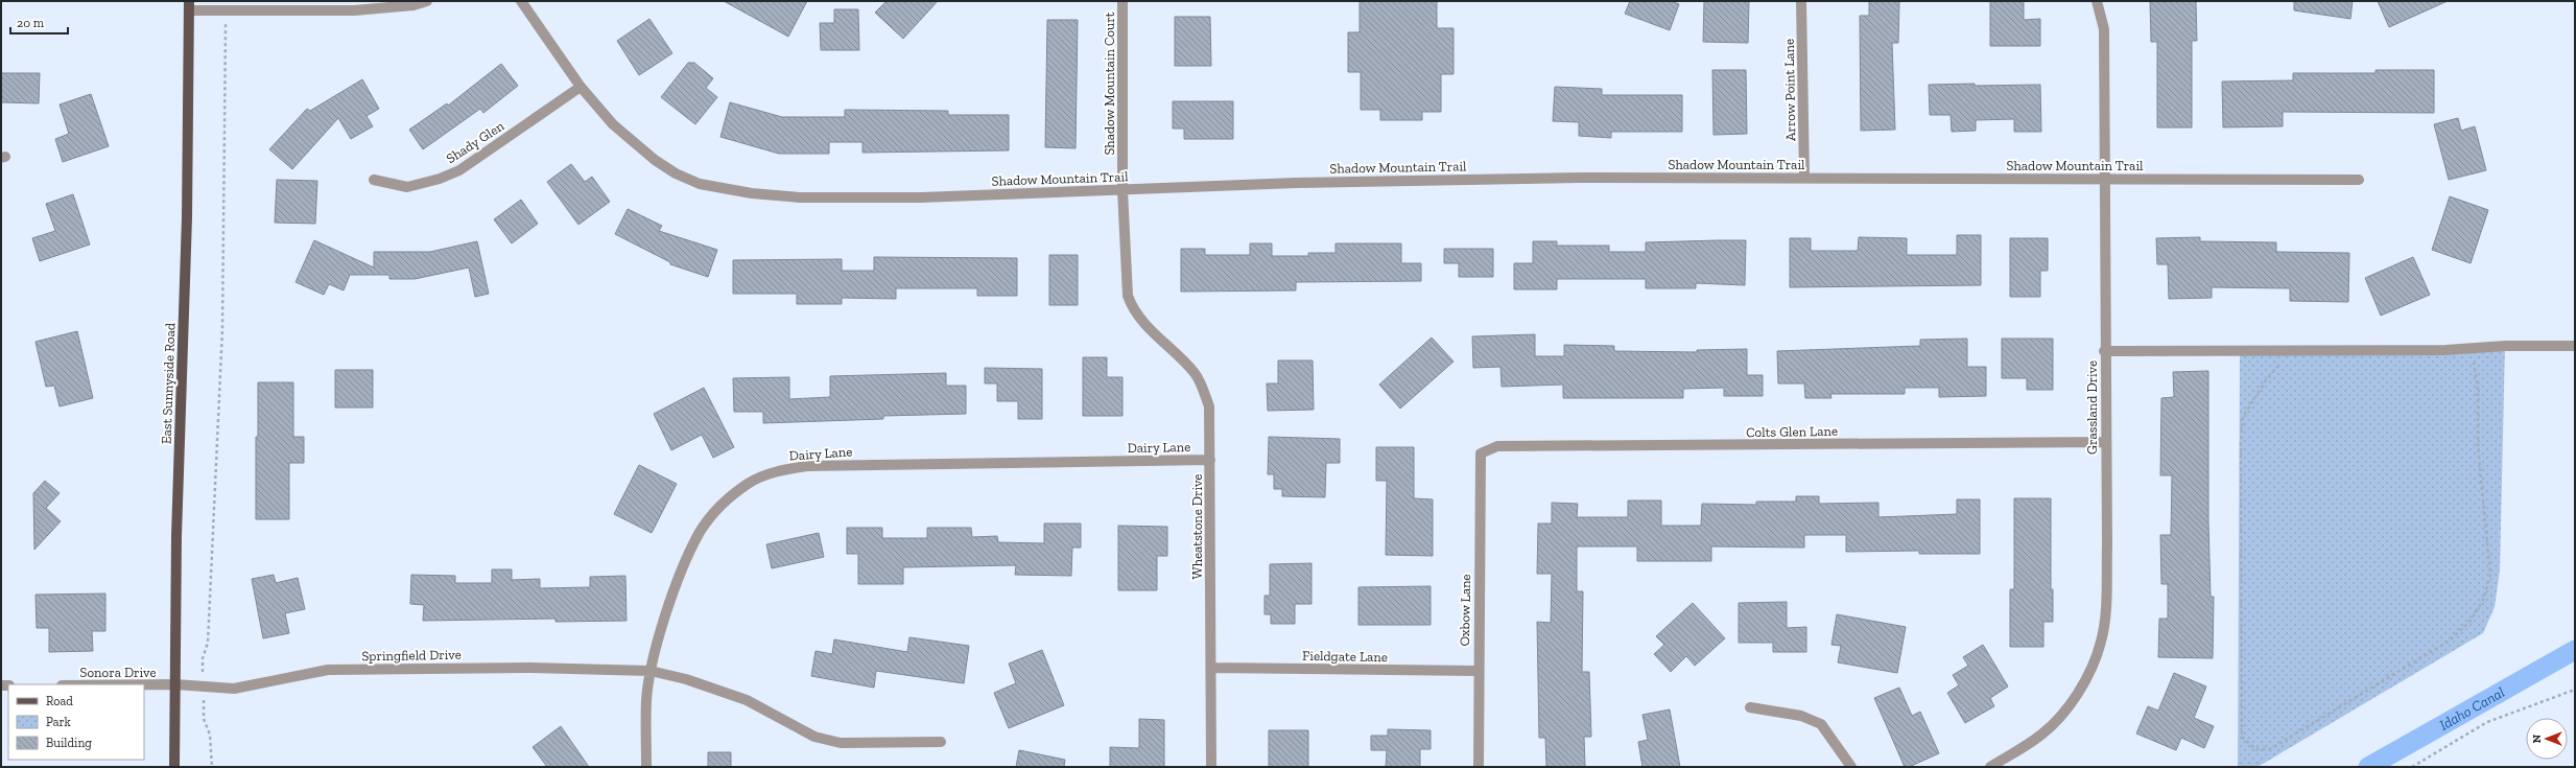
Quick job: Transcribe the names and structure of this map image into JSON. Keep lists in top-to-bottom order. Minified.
{"streets":{"main road":["East Sunnyside Road"],"street":["Shadow Mountain Court","Arrow Point Lane","Shady Glen","Shadow Mountain Trail","Grassland Drive","Colts Glen Lane","Dairy Lane","Wheatstone Drive","Oxbow Lane","Springfield Drive","Fieldgate Lane","Sonora Drive"]},"crossings":[["Shadow Mountain Court","Shadow Mountain Trail"],["Shadow Mountain Court","Wheatstone Drive"],["Arrow Point Lane","Shadow Mountain Trail"],["Shady Glen","Shadow Mountain Trail"],["Shadow Mountain Trail","Grassland Drive"],["Shadow Mountain Trail","Wheatstone Drive"],["East Sunnyside Road","Springfield Drive"],["East Sunnyside Road","Sonora Drive"],["Grassland Drive","Colts Glen Lane"],["Colts Glen Lane","Oxbow Lane"],["Dairy Lane","Wheatstone Drive"],["Dairy Lane","Springfield Drive"],["Wheatstone Drive","Fieldgate Lane"],["Oxbow Lane","Fieldgate Lane"],["Springfield Drive","Sonora Drive"]],"water":["Idaho Canal"],"legend":["Road","Park","Building"],"scale_bar":"20 m","north":"left"}
